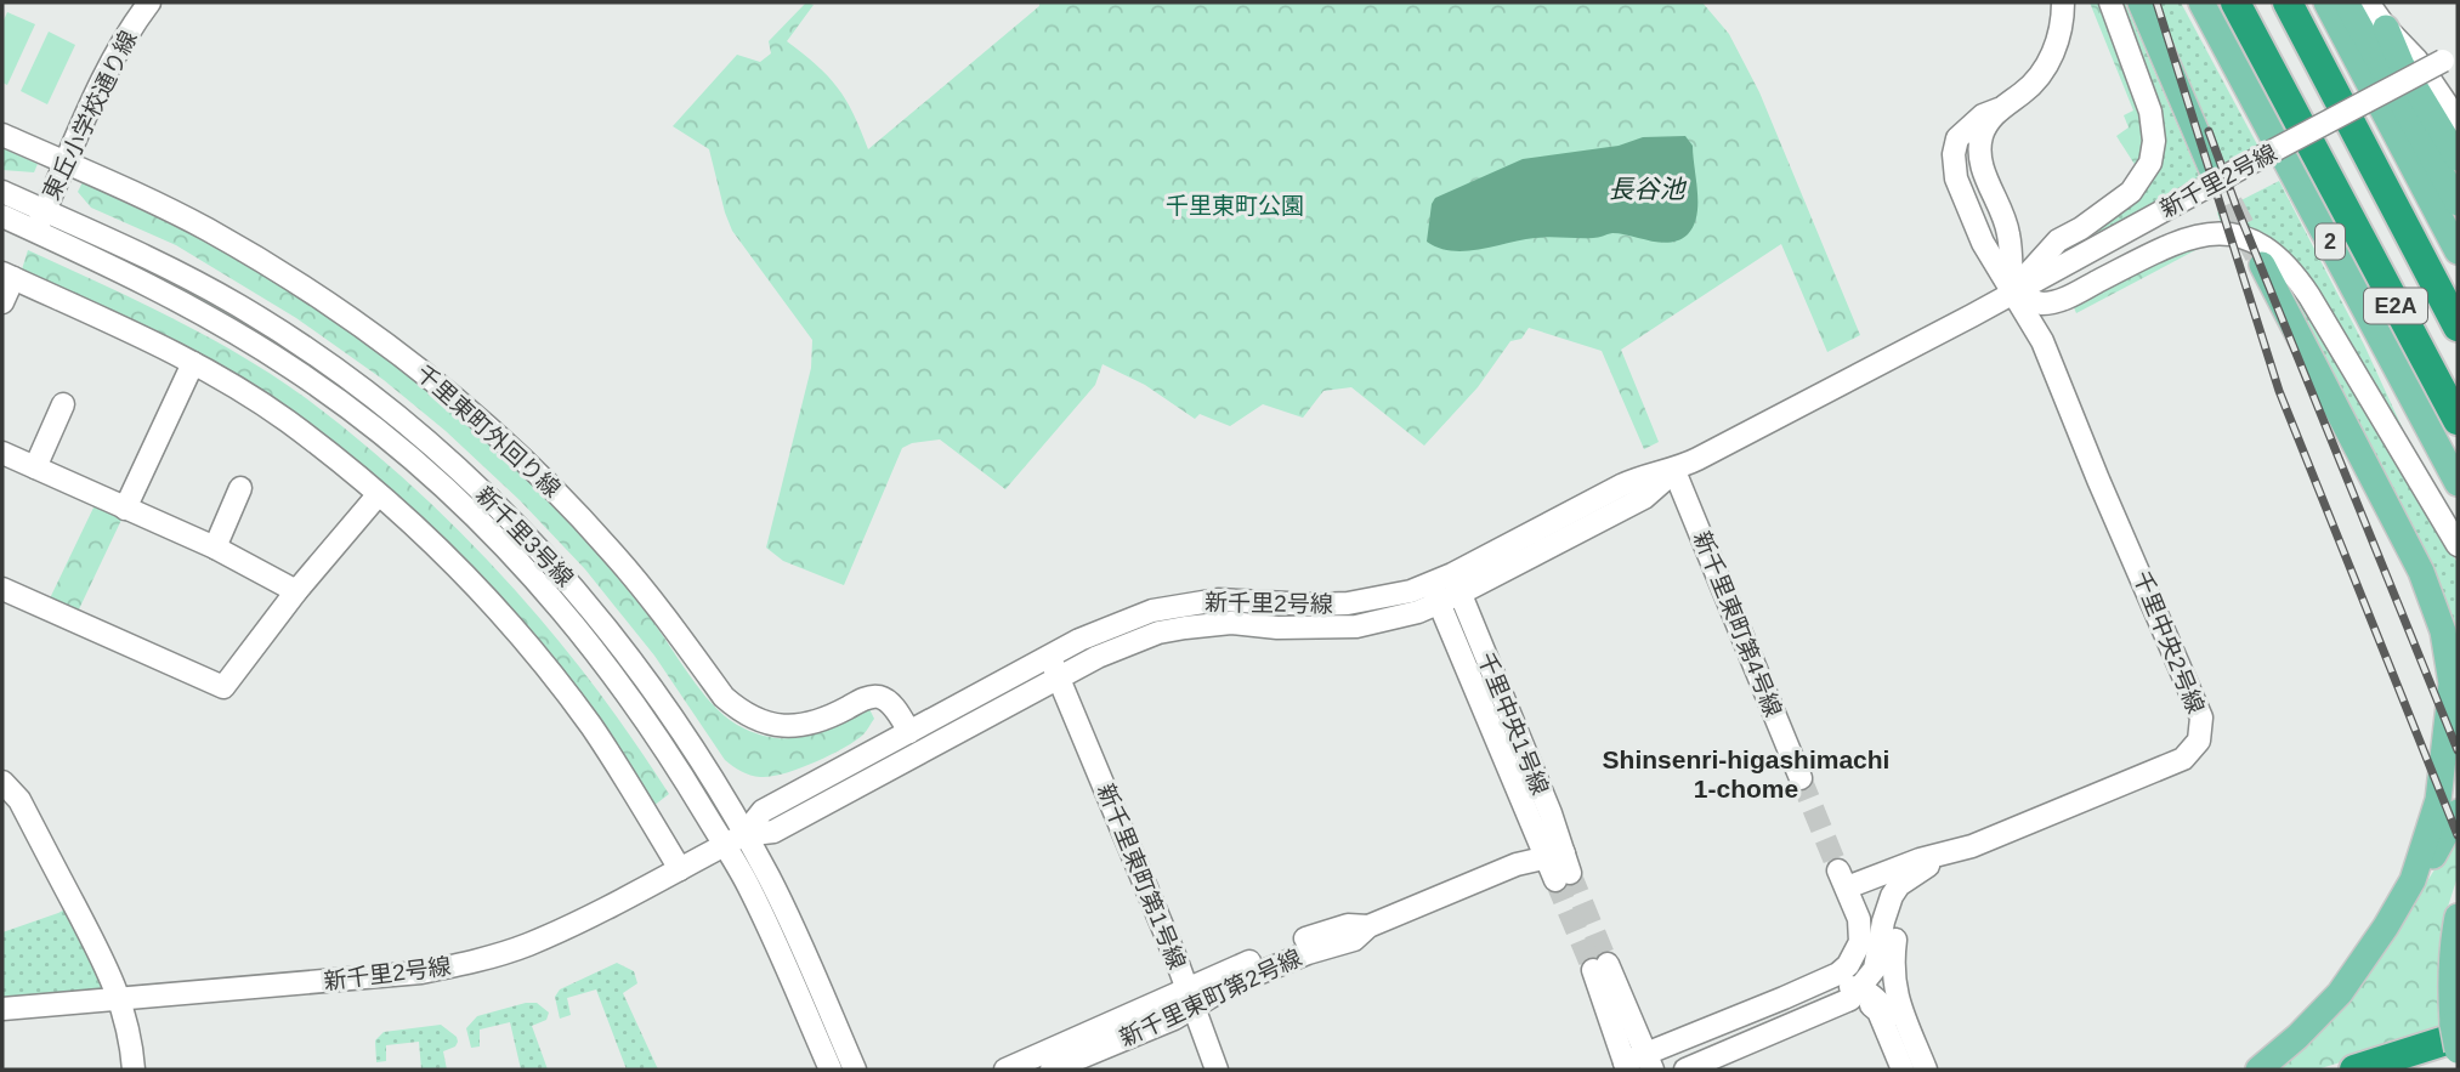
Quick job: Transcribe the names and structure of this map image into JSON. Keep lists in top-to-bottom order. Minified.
{"streets":{"highway":["E2A"],"main road":["2"],"street":["東丘小学校通り線","新千里2号線","千里東町外回り線","新千里3号線","新千里東町第4号線","千里中央2号線","千里中央1号線","新千里東町第1号線","新千里東町第2号線"]},"crossings":[["東丘小学校通り線","千里東町外回り線"],["東丘小学校通り線","新千里3号線"],["新千里2号線","千里東町外回り線"],["新千里2号線","新千里3号線"],["新千里2号線","新千里東町第4号線"],["新千里2号線","千里中央2号線"],["新千里2号線","千里中央1号線"],["新千里2号線","新千里東町第1号線"],["千里中央1号線","新千里東町第2号線"],["新千里東町第1号線","新千里東町第2号線"]],"districts":["Shinsenri-higashimachi 1-chome"],"water":["長谷池"],"parks":["千里東町公園"]}
